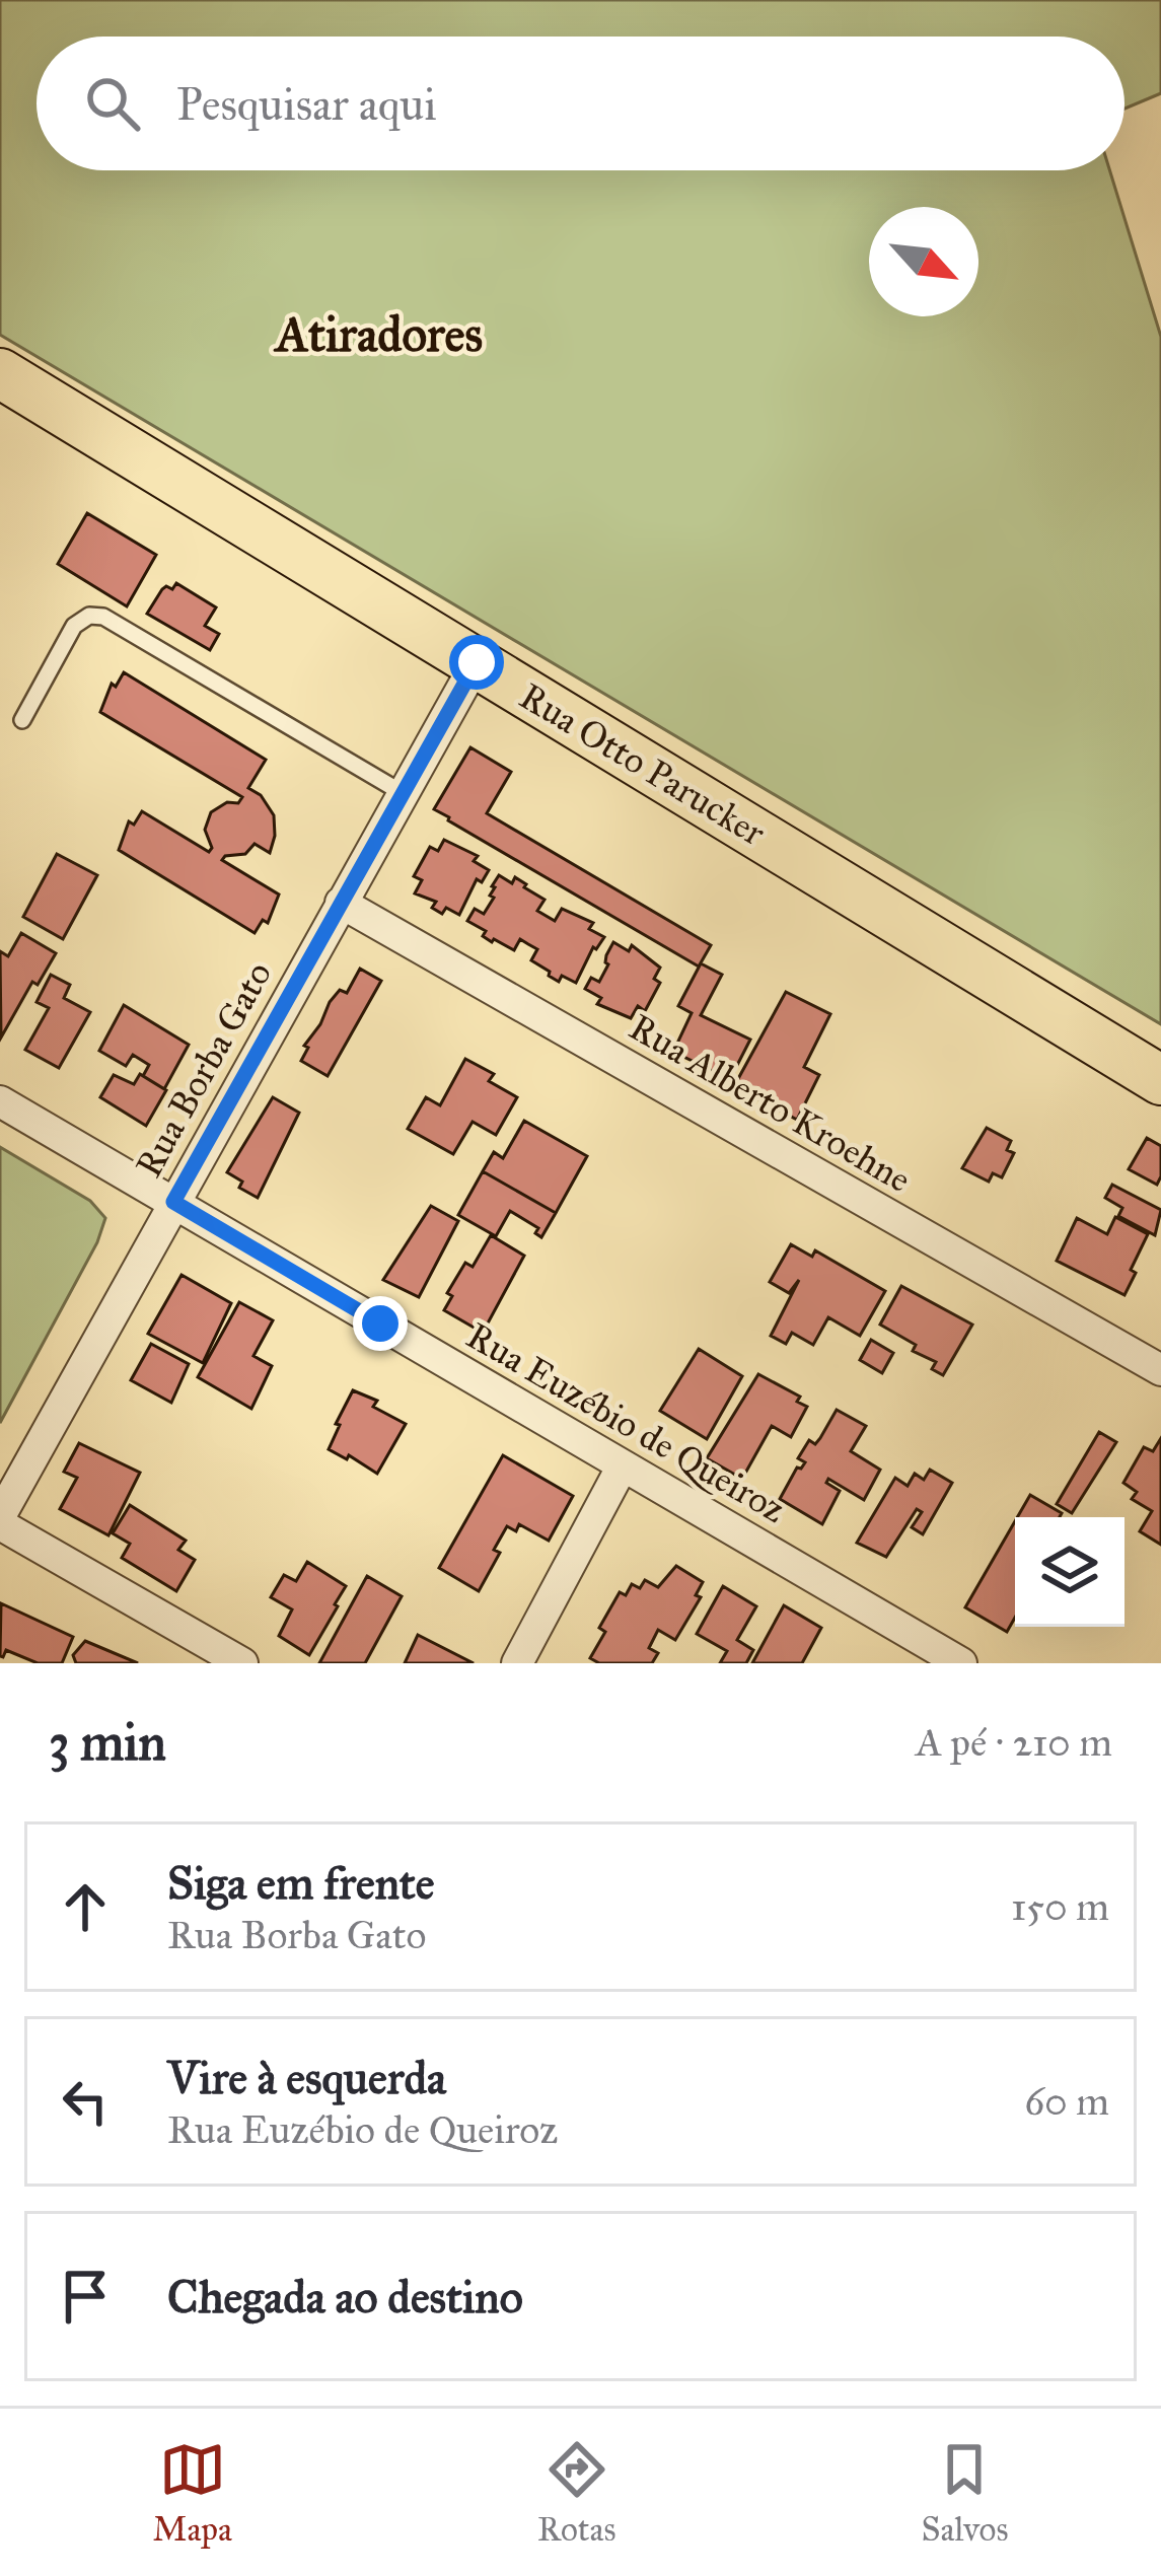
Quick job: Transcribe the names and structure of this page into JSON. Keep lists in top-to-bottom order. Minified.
{"streets":{"main road":["Rua Otto Parucker"],"street":["Rua Borba Gato","Rua Alberto Kroehne","Rua Euzébio de Queiroz"]},"crossings":[["Rua Otto Parucker","Rua Borba Gato"],["Rua Borba Gato","Rua Alberto Kroehne"],["Rua Borba Gato","Rua Euzébio de Queiroz"]],"districts":["Atiradores"],"north":"bottom right","page":{"search":"Pesquisar aqui","heading":["3 min","A pé · 210 m"],"list":[["Siga em frente","Rua Borba Gato","150 m"],["Vire à esquerda","Rua Euzébio de Queiroz","60 m"],"Chegada ao destino"],"nav":["Mapa","Rotas","Salvos"]}}
